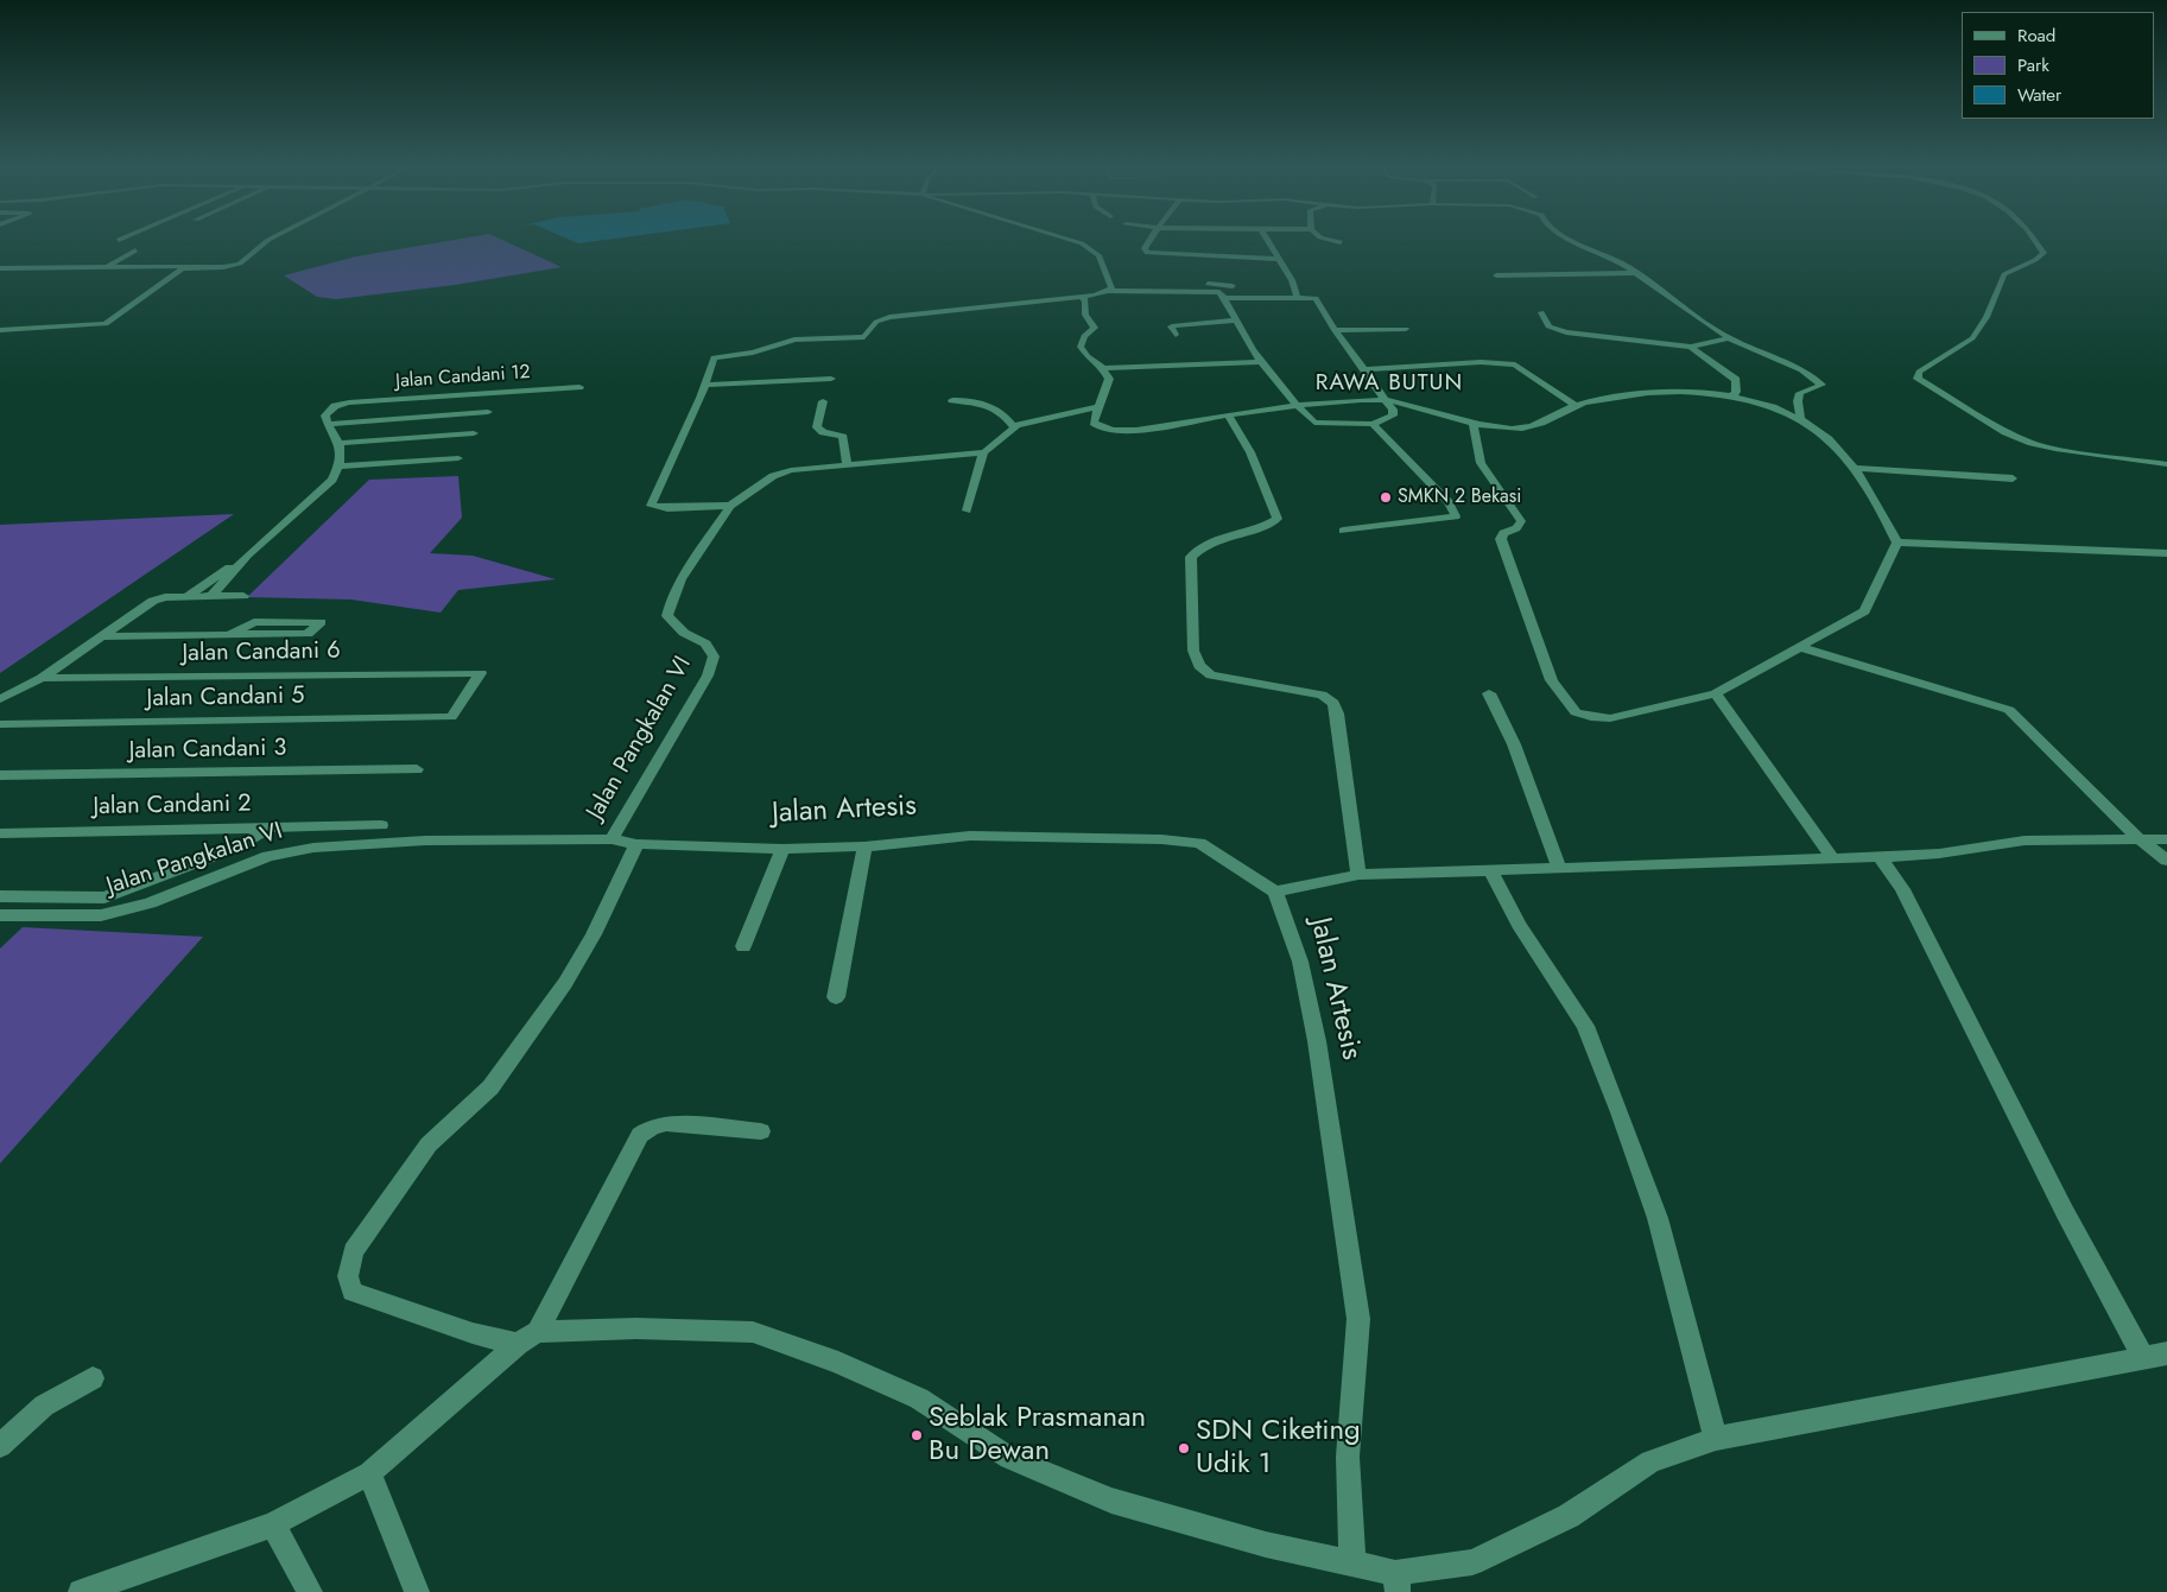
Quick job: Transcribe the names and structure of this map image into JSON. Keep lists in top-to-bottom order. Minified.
{"streets":{"street":["Jalan Candani 12","Jalan Candani 6","Jalan Candani 5","Jalan Pangkalan VI","Jalan Candani 3","Jalan Candani 2","Jalan Artesis"]},"crossings":[["Jalan Candani 6","Jalan Candani 5"],["Jalan Pangkalan VI","Jalan Artesis"]],"districts":["RAWA BUTUN"],"places":["SMKN 2 Bekasi","Seblak Prasmanan Bu Dewan","SDN Ciketing Udik 1"],"legend":["Road","Park","Water"]}
